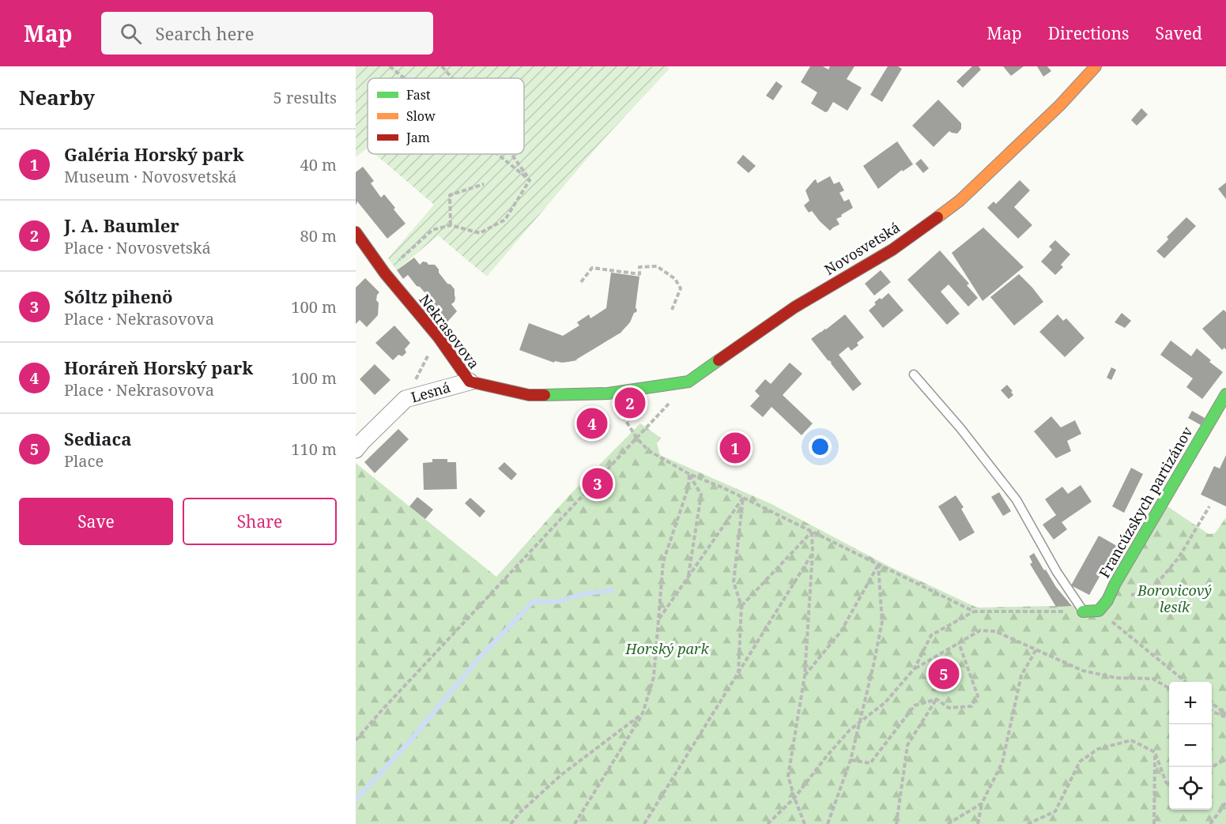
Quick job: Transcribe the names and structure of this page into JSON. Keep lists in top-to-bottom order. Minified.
{"streets":{"street":["Novosvetská","Nekrasovova","Lesná","Francúzskych partizánov"]},"crossings":[["Novosvetská","Nekrasovova"],["Nekrasovova","Lesná"]],"parks":["Borovicový lesík","Horský park"],"legend":["Fast","Slow","Jam"],"page":{"header":"Map","search":"Search here","nav":["Map","Directions","Saved"],"heading":["Nearby","5 results"],"list":[{"mark":"1","name":"Galéria Horský park","note":"Museum · Novosvetská","value":"40 m"},{"mark":"2","name":"J. A. Baumler","note":"Place · Novosvetská","value":"80 m"},{"mark":"3","name":"Sóltz pihenö","note":"Place · Nekrasovova","value":"100 m"},{"mark":"4","name":"Horáreň Horský park","note":"Place · Nekrasovova","value":"100 m"},{"mark":"5","name":"Sediaca","note":"Place","value":"110 m"}],"pins":["2","4","1","3","5"],"buttons":["Save","Share"],"map_buttons":["+","−"]}}
